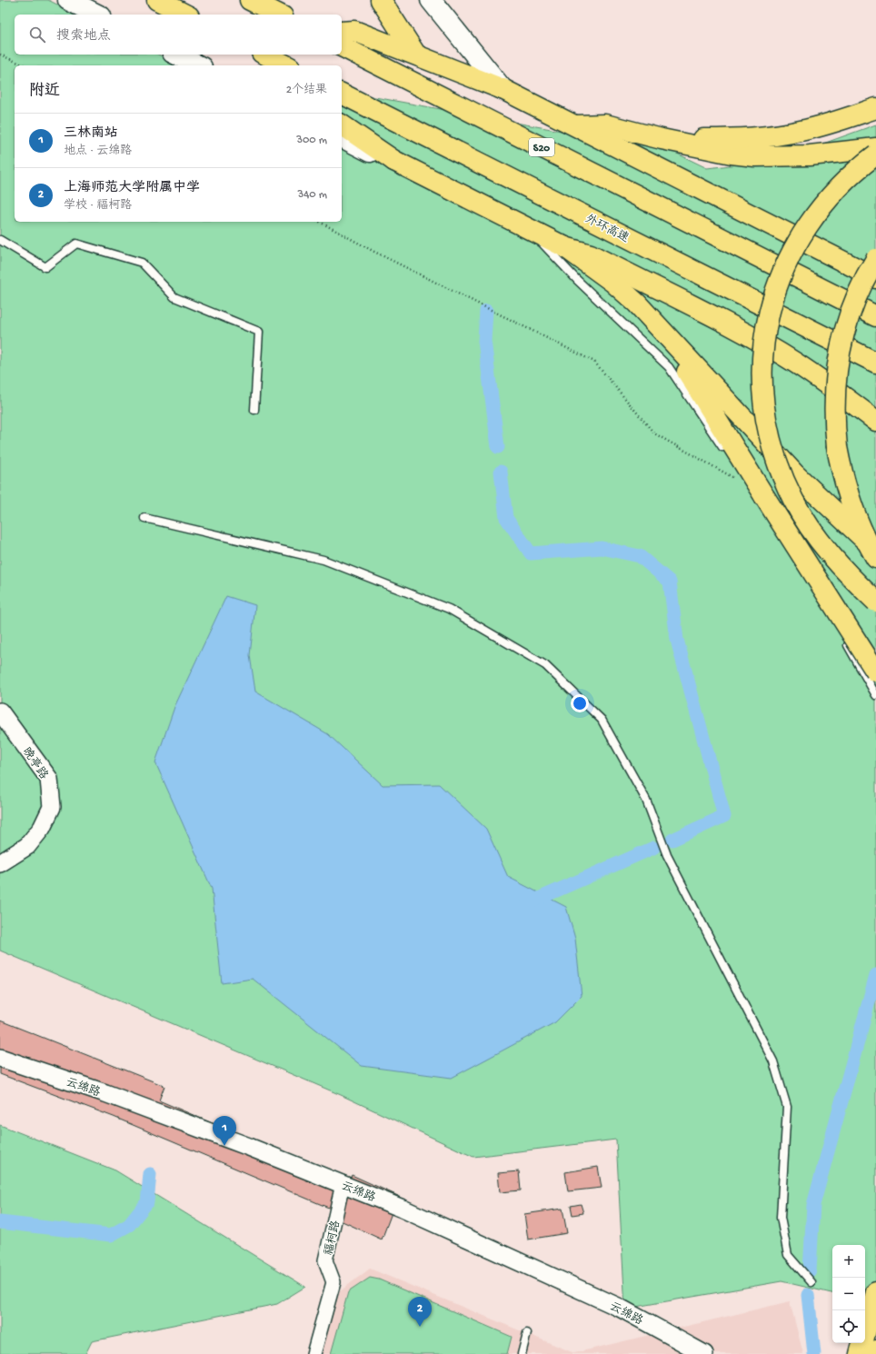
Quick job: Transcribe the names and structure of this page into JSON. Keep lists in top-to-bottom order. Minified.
{"streets":{"main road":["S20","外环高速"],"street":["晚亭路","云绵路","福柯路"]},"crossings":[["云绵路","福柯路"]],"page":{"search":"搜索地点","heading":["附近","2个结果"],"list":[{"mark":"1","name":"三林南站","note":"地点 · 云绵路","value":"300 m"},{"mark":"2","name":"上海师范大学附属中学","note":"学校 · 福柯路","value":"340 m"}],"pins":["1","2"],"map_buttons":["+","−"]}}
